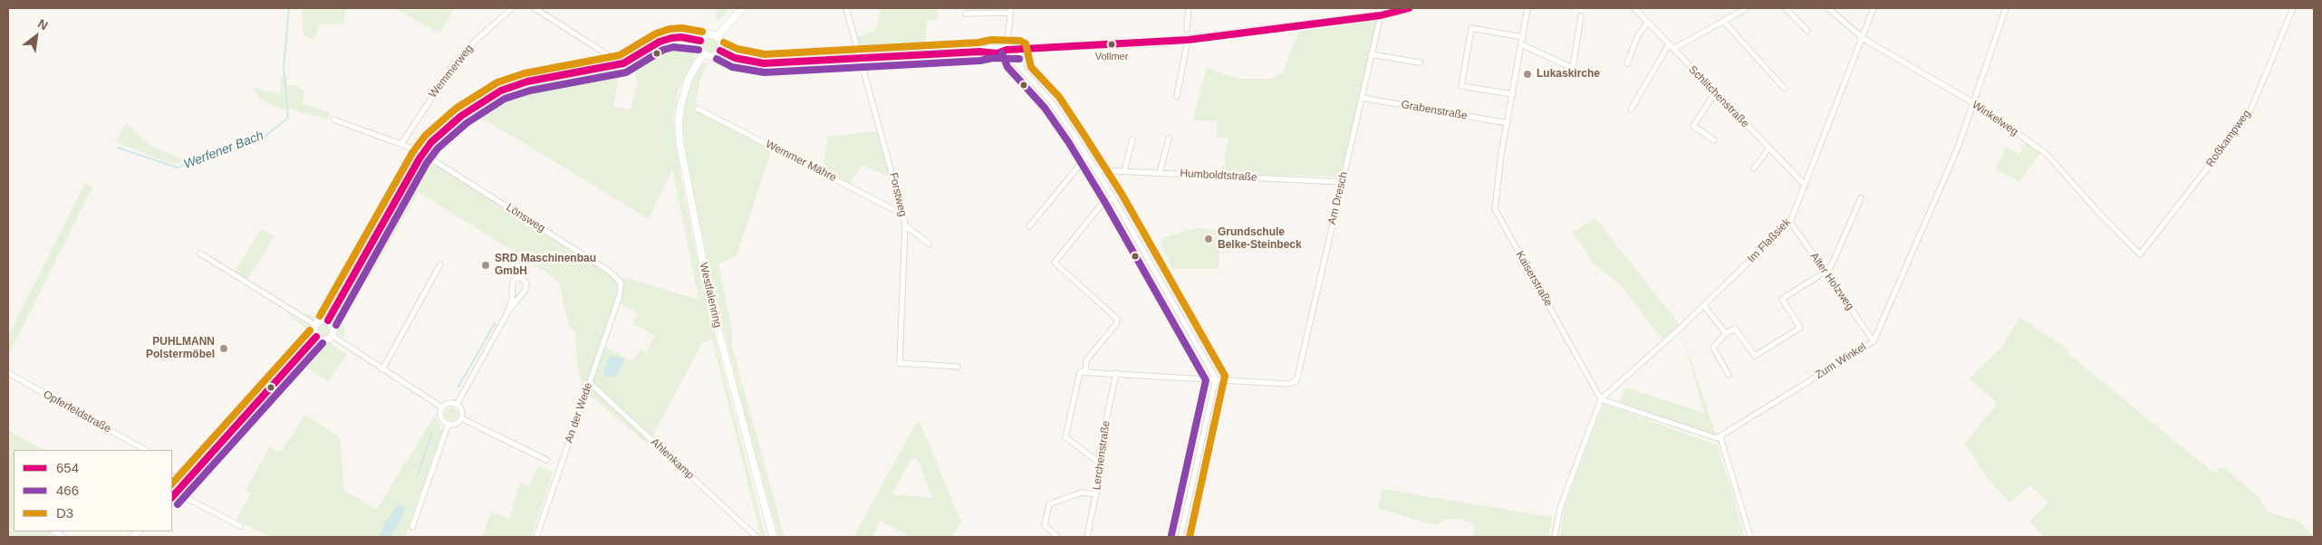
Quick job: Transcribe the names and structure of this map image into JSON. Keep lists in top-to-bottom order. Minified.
{"streets":{"street":["Wemmerweg","Schlitchenstraße","Grabenstraße","Winkelweg","Roßkampweg","Wemmer Mähre","Humboldtstraße","Forstweg","Am Dresch","Lönsweg","Im Flaßsiek","Kaiserstraße","Alter Holzweg","Westfalenring","Zum Winkel","Opferfeldstraße","An der Wede","Lerchenstraße","Ahlenkamp"]},"crossings":[["Wemmerweg","Lönsweg"],["Schlitchenstraße","Im Flaßsiek"],["Grabenstraße","Am Dresch"],["Grabenstraße","Kaiserstraße"],["Winkelweg","Roßkampweg"],["Winkelweg","Im Flaßsiek"],["Winkelweg","Zum Winkel"],["Wemmer Mähre","Forstweg"],["Humboldtstraße","Am Dresch"],["Lönsweg","An der Wede"],["Im Flaßsiek","Kaiserstraße"],["Im Flaßsiek","Alter Holzweg"],["Alter Holzweg","Zum Winkel"],["An der Wede","Ahlenkamp"]],"water":["Werfener Bach"],"places":["Vollmer","Lukaskirche","Grundschule Belke-Steinbeck","SRD Maschinenbau GmbH","PUHLMANN Polstermöbel"],"lines":["transit line 654","transit line D3","transit line 466"],"legend":["654","466","D3"],"north":"top right"}
